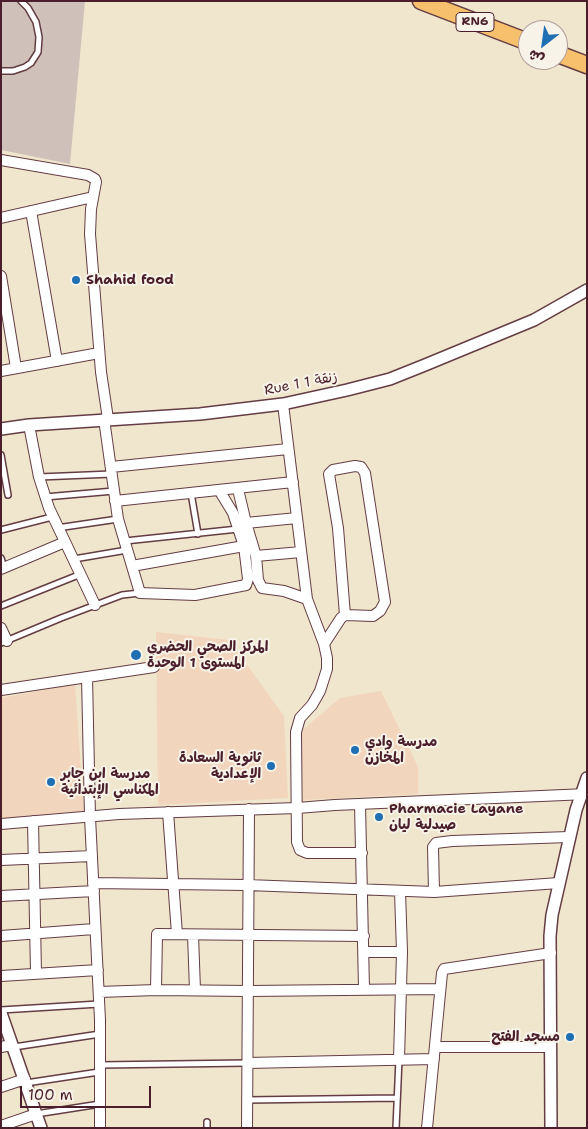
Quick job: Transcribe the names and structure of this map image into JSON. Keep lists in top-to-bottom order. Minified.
{"streets":{"highway":["RN6"],"street":["Rue 1 زنقة 1"]},"places":["Shahid food","المركز الصحي الحضري المستوى 1 الوحدة","مدرسة وادي المخازن","ثانوية السعادة الإعدادية","مدرسة ابن جابر المكناسي الإبتدائية","Pharmacie Layane صيدلية ليان","مسجد الفتح"],"scale_bar":"100 m","north":"bottom left"}
